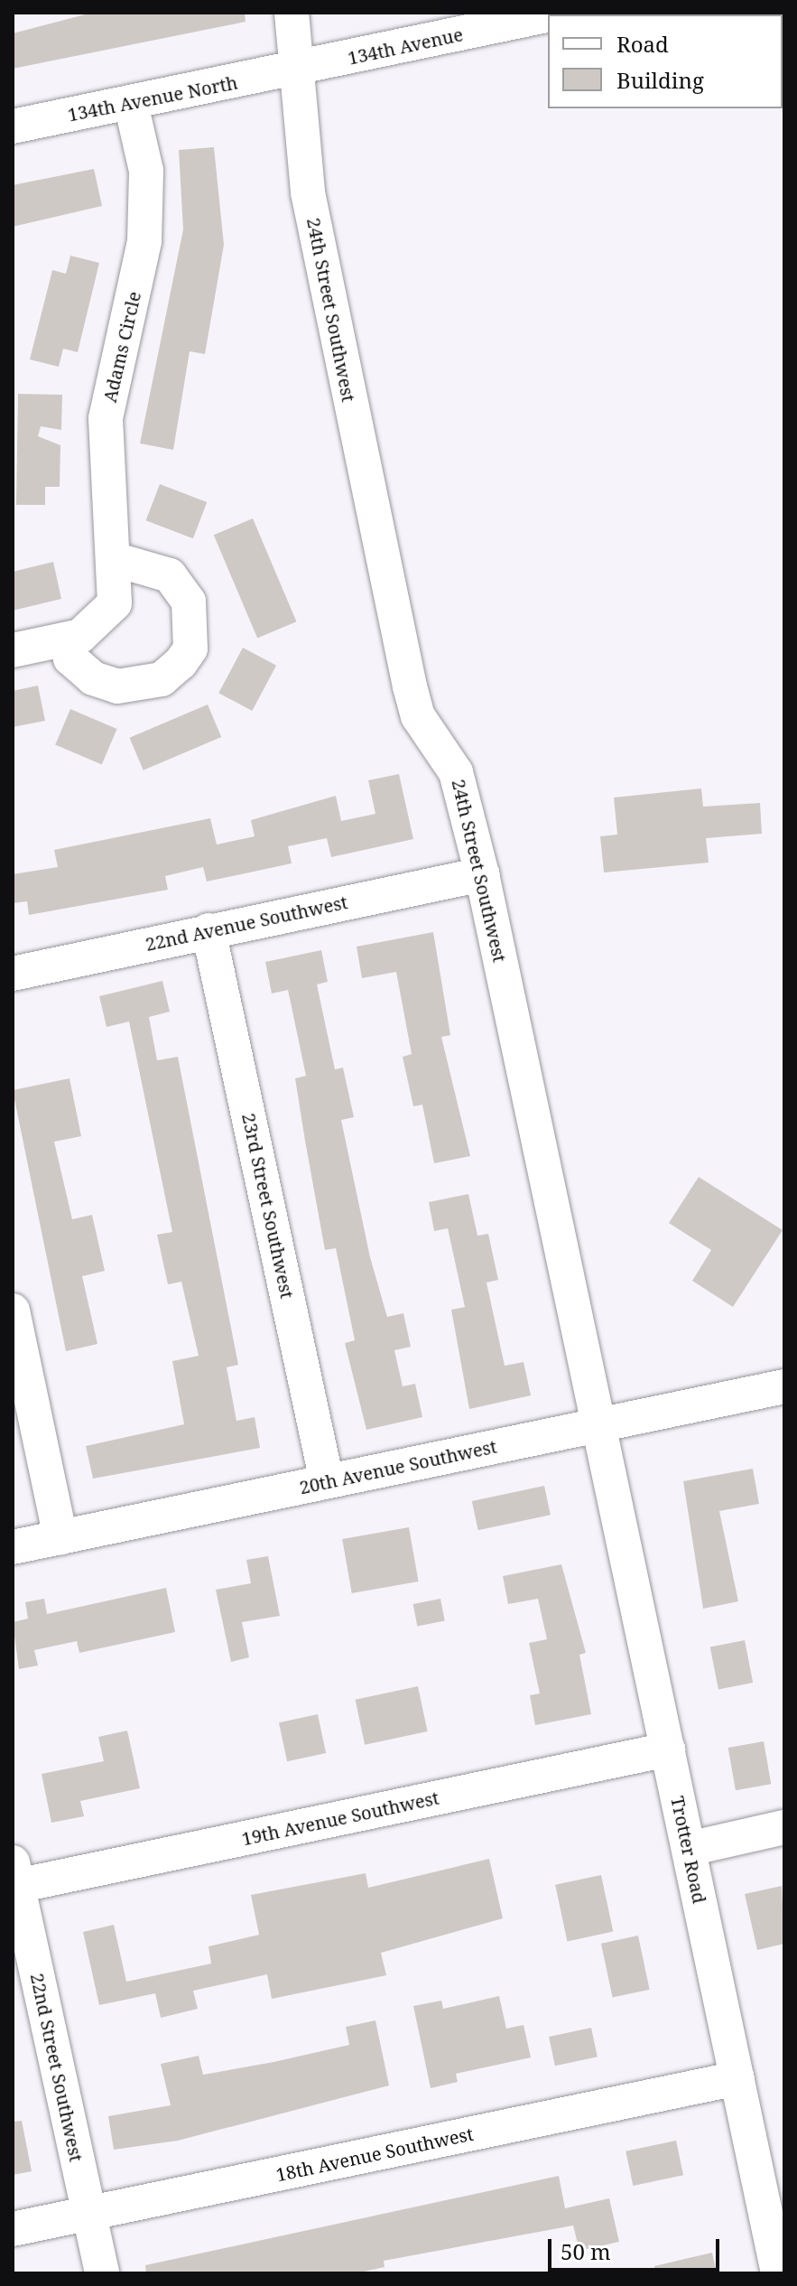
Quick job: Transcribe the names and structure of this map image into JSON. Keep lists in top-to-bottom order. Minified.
{"streets":{"street":["134th Avenue","134th Avenue North","24th Street Southwest","Adams Circle","22nd Avenue Southwest","23rd Street Southwest","20th Avenue Southwest","19th Avenue Southwest","Trotter Road","22nd Street Southwest","18th Avenue Southwest"]},"crossings":[["134th Avenue","134th Avenue North"],["134th Avenue","24th Street Southwest"],["134th Avenue North","24th Street Southwest"],["134th Avenue North","Adams Circle"],["24th Street Southwest","22nd Avenue Southwest"],["24th Street Southwest","20th Avenue Southwest"],["24th Street Southwest","Trotter Road"],["22nd Avenue Southwest","23rd Street Southwest"],["23rd Street Southwest","20th Avenue Southwest"],["20th Avenue Southwest","Trotter Road"],["19th Avenue Southwest","Trotter Road"],["19th Avenue Southwest","22nd Street Southwest"],["Trotter Road","18th Avenue Southwest"],["22nd Street Southwest","18th Avenue Southwest"]],"legend":["Road","Building"],"scale_bar":"50 m"}
